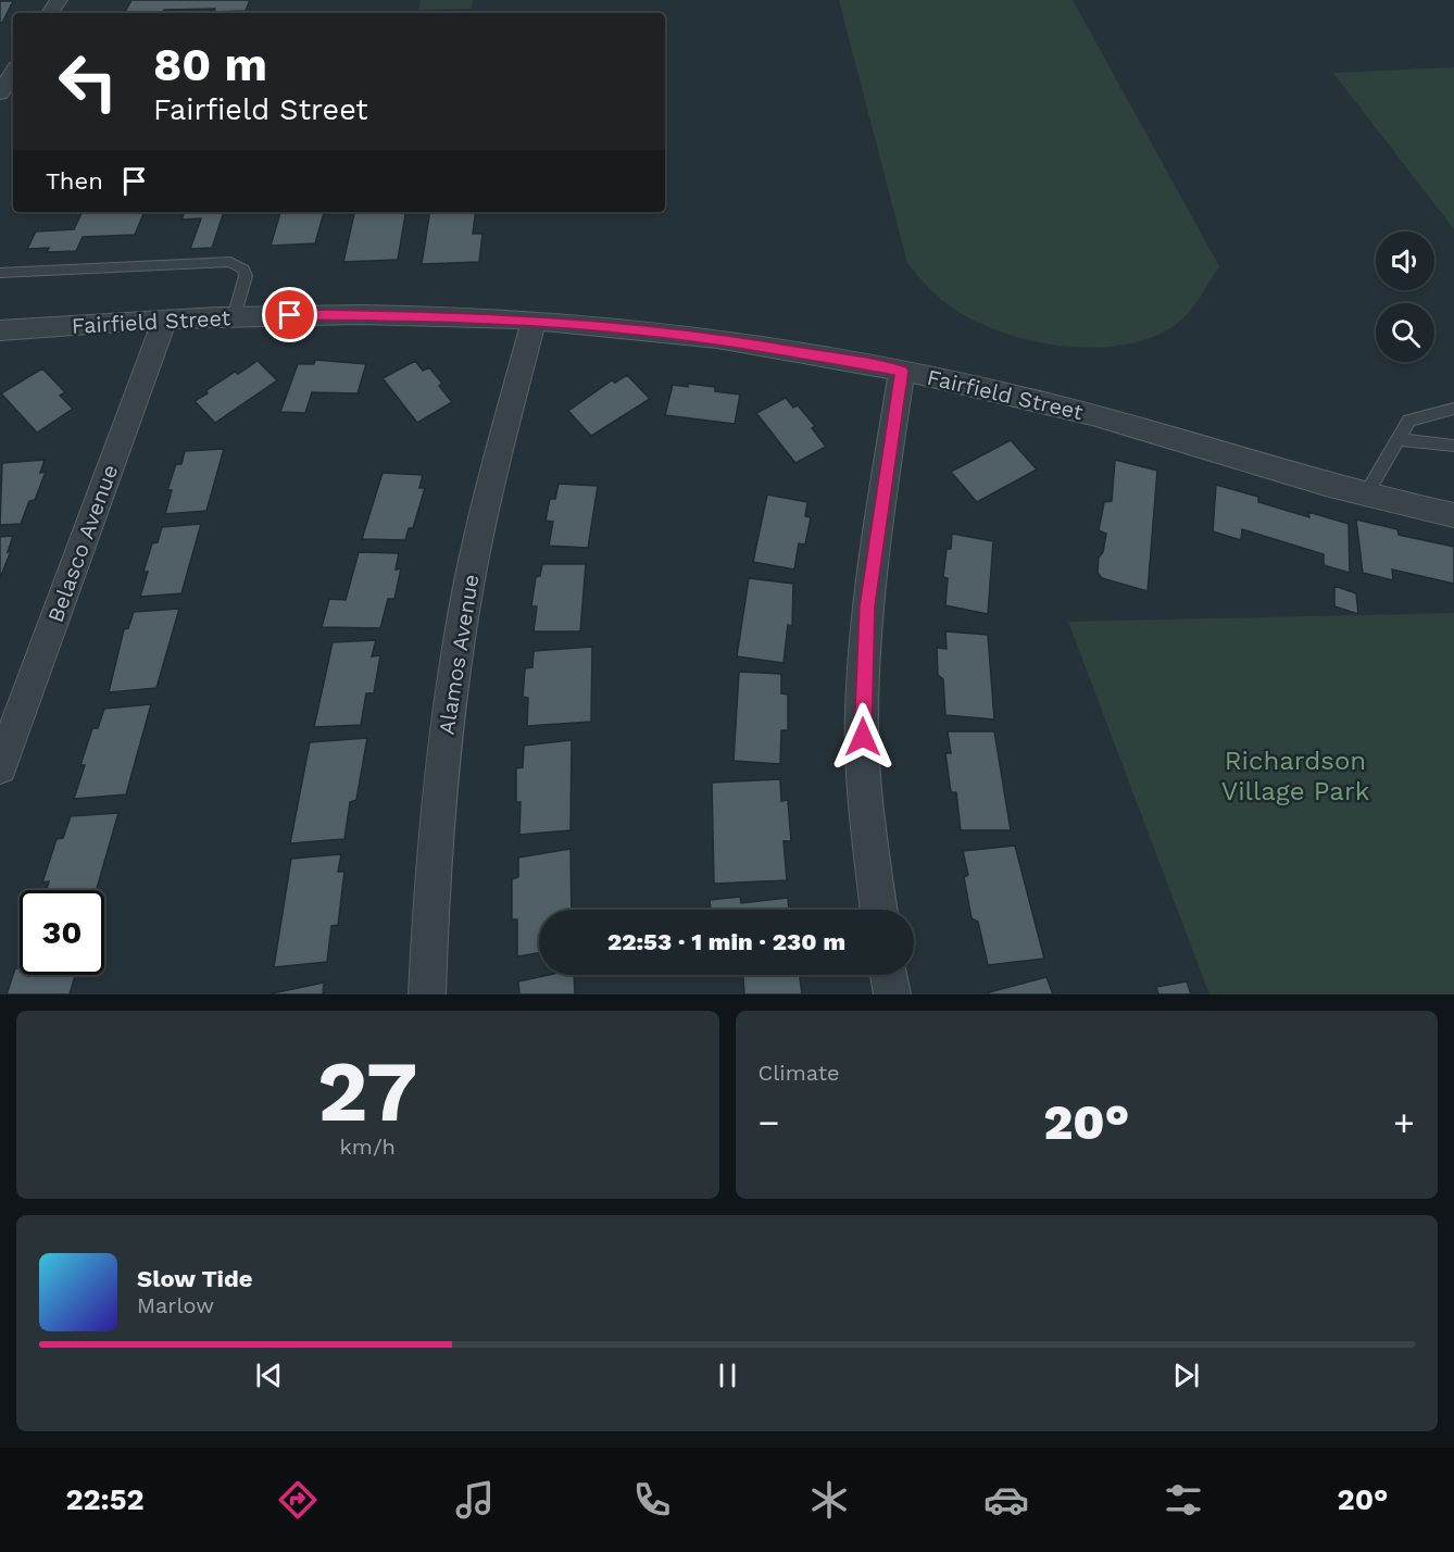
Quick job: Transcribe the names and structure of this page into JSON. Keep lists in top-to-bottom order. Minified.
{"streets":{"street":["Fairfield Street","Belasco Avenue","Alamos Avenue"]},"crossings":[["Fairfield Street","Belasco Avenue"],["Fairfield Street","Alamos Avenue"]],"parks":["Richardson Village Park"],"page":{"turn":["80 m","Fairfield Street"],"then":"Then","limit":"30","trip":"22:53 · 1 min · 230 m","tile":[["27","km/h"],"Climate"],"heat":["−","20°","+"],"song":["Slow Tide","Marlow"],"tabs":["22:52","20°"]}}
